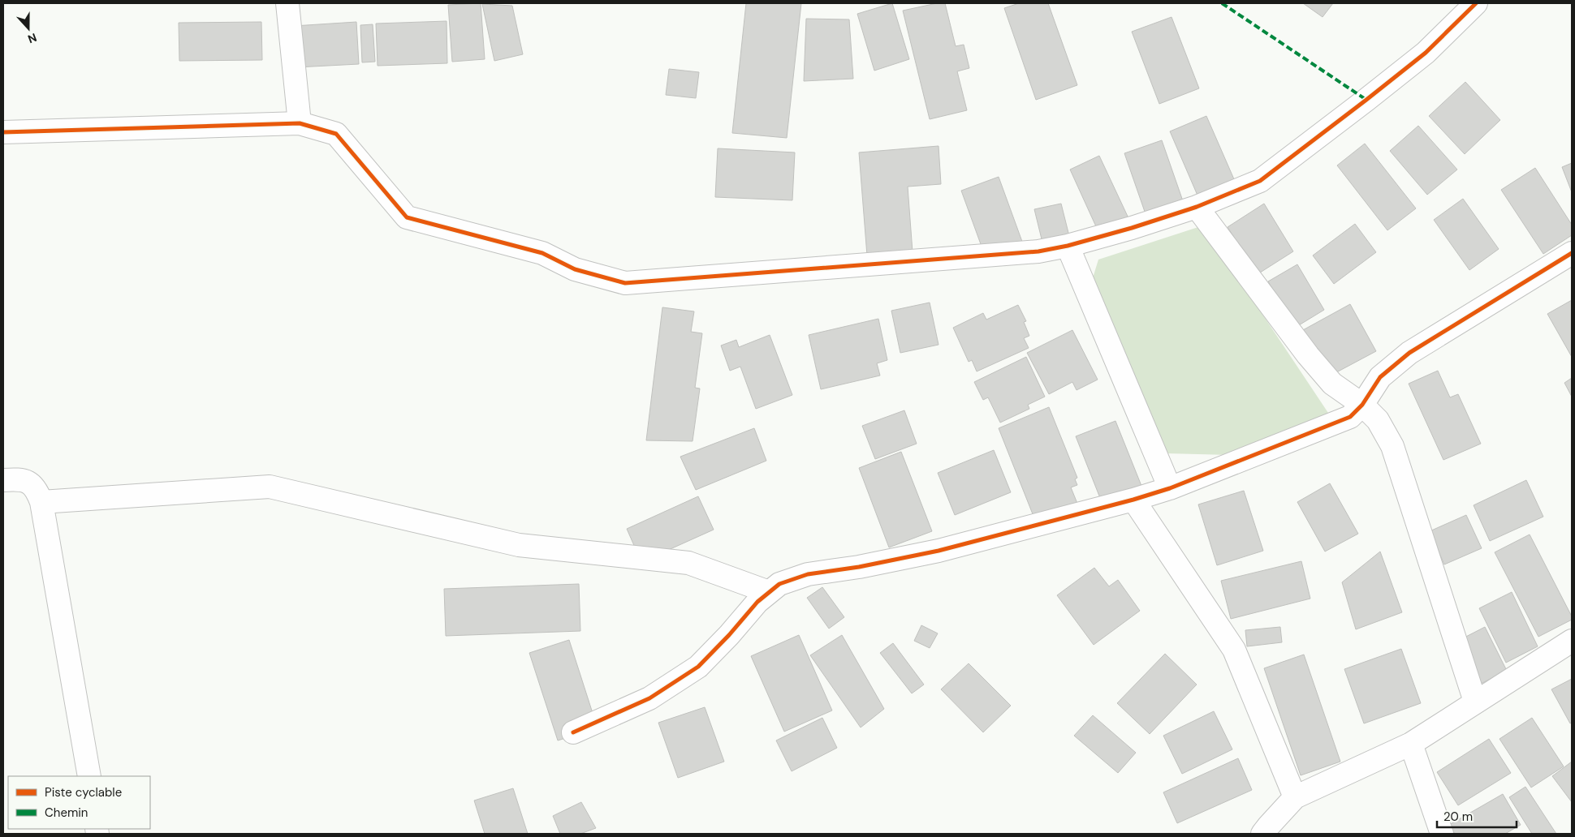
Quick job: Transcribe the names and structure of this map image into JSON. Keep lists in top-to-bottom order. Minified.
{"legend":["Piste cyclable","Chemin"],"scale_bar":"20 m","north":"bottom"}
